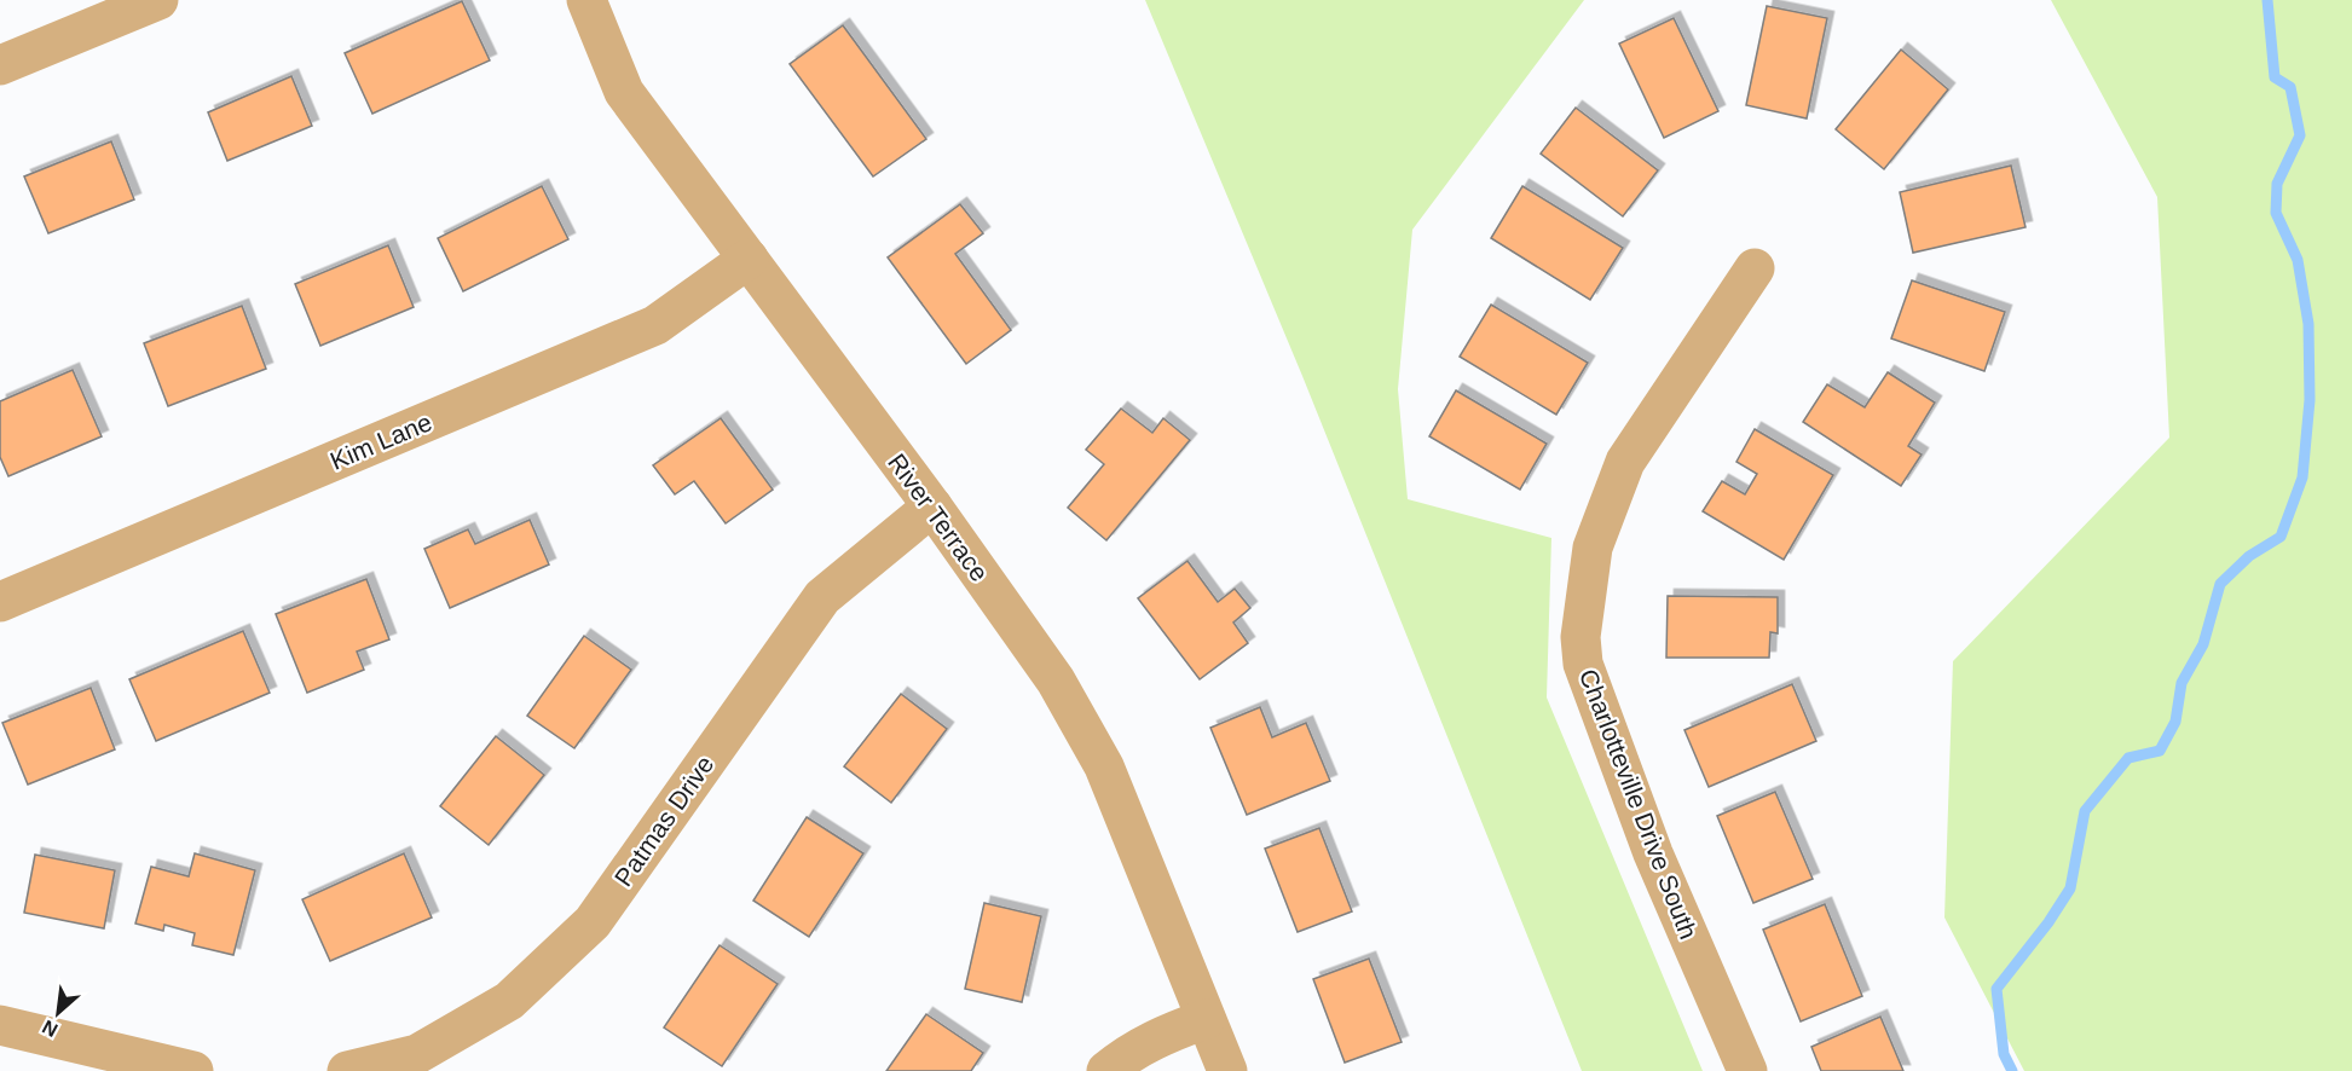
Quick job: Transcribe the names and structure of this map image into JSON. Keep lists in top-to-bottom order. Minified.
{"streets":{"street":["Kim Lane","River Terrace","Charlotteville Drive South","Patmas Drive"]},"crossings":[["Kim Lane","River Terrace"],["River Terrace","Patmas Drive"]],"north":"bottom left"}
